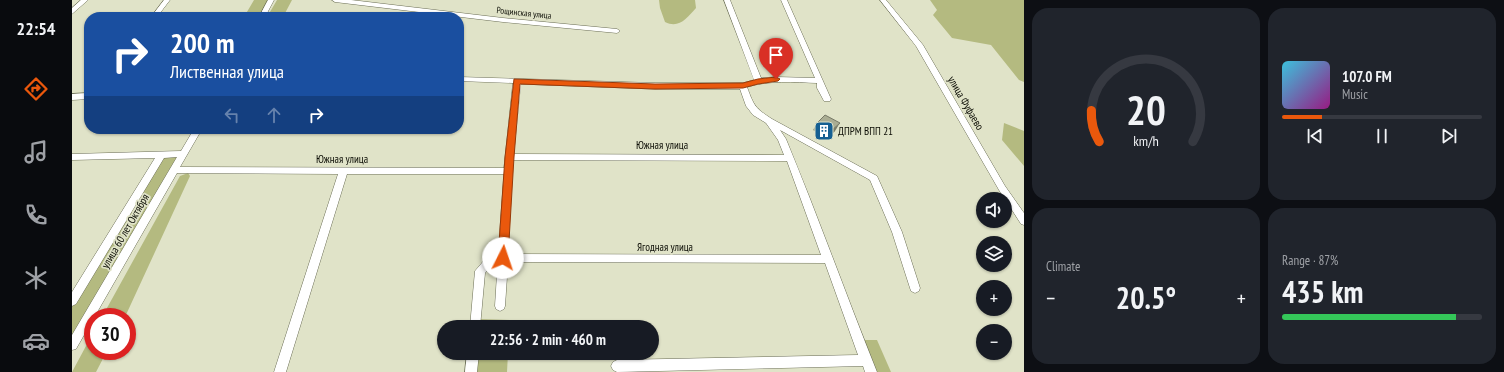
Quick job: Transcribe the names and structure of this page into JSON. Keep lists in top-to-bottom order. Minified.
{"streets":{"street":["Рощинская улица","улица Фуфаево","Южная улица","улица 60 лет Октября","Ягодная улица"]},"crossings":[["Южная улица","улица 60 лет Октября"]],"places":{"building":["ДПРМ ВПП 21"]},"page":{"tabs":"22:54","turn":["200 m","Лиственная улица"],"song":["107.0 FM","Music"],"map_buttons":["+","−"],"tile":["Climate",["Range · 87%","435 km"]],"heat":["−","20.5°","+"],"limit":"30","trip":"22:56 · 2 min · 460 m","gauge":["20","km/h"]}}
